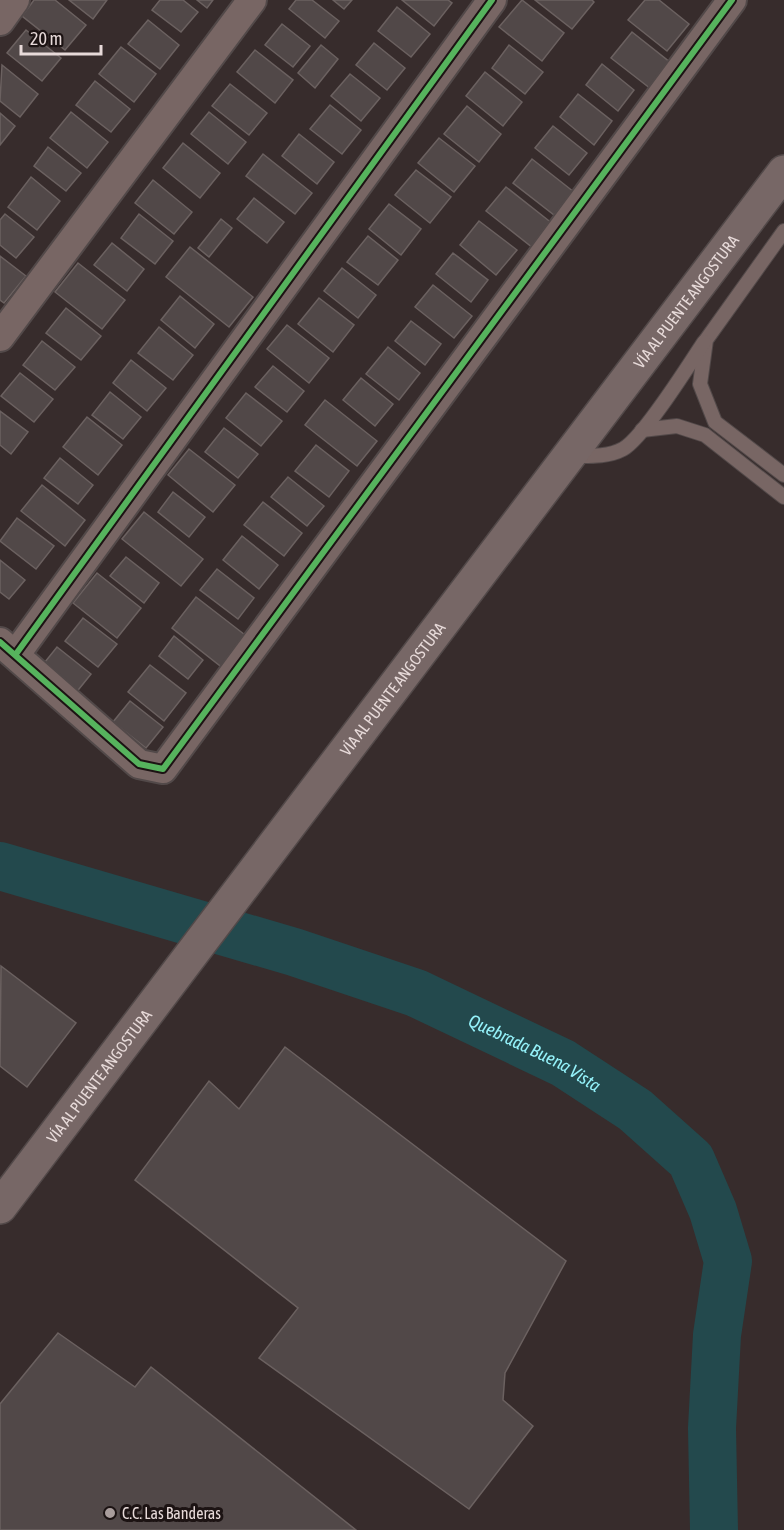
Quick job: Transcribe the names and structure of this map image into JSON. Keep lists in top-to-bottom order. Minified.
{"streets":{"main road":["VÍA AL PUENTE ANGOSTURA"]},"water":["Quebrada Buena Vista"],"places":["C.C. Las Banderas"],"scale_bar":"20 m"}
